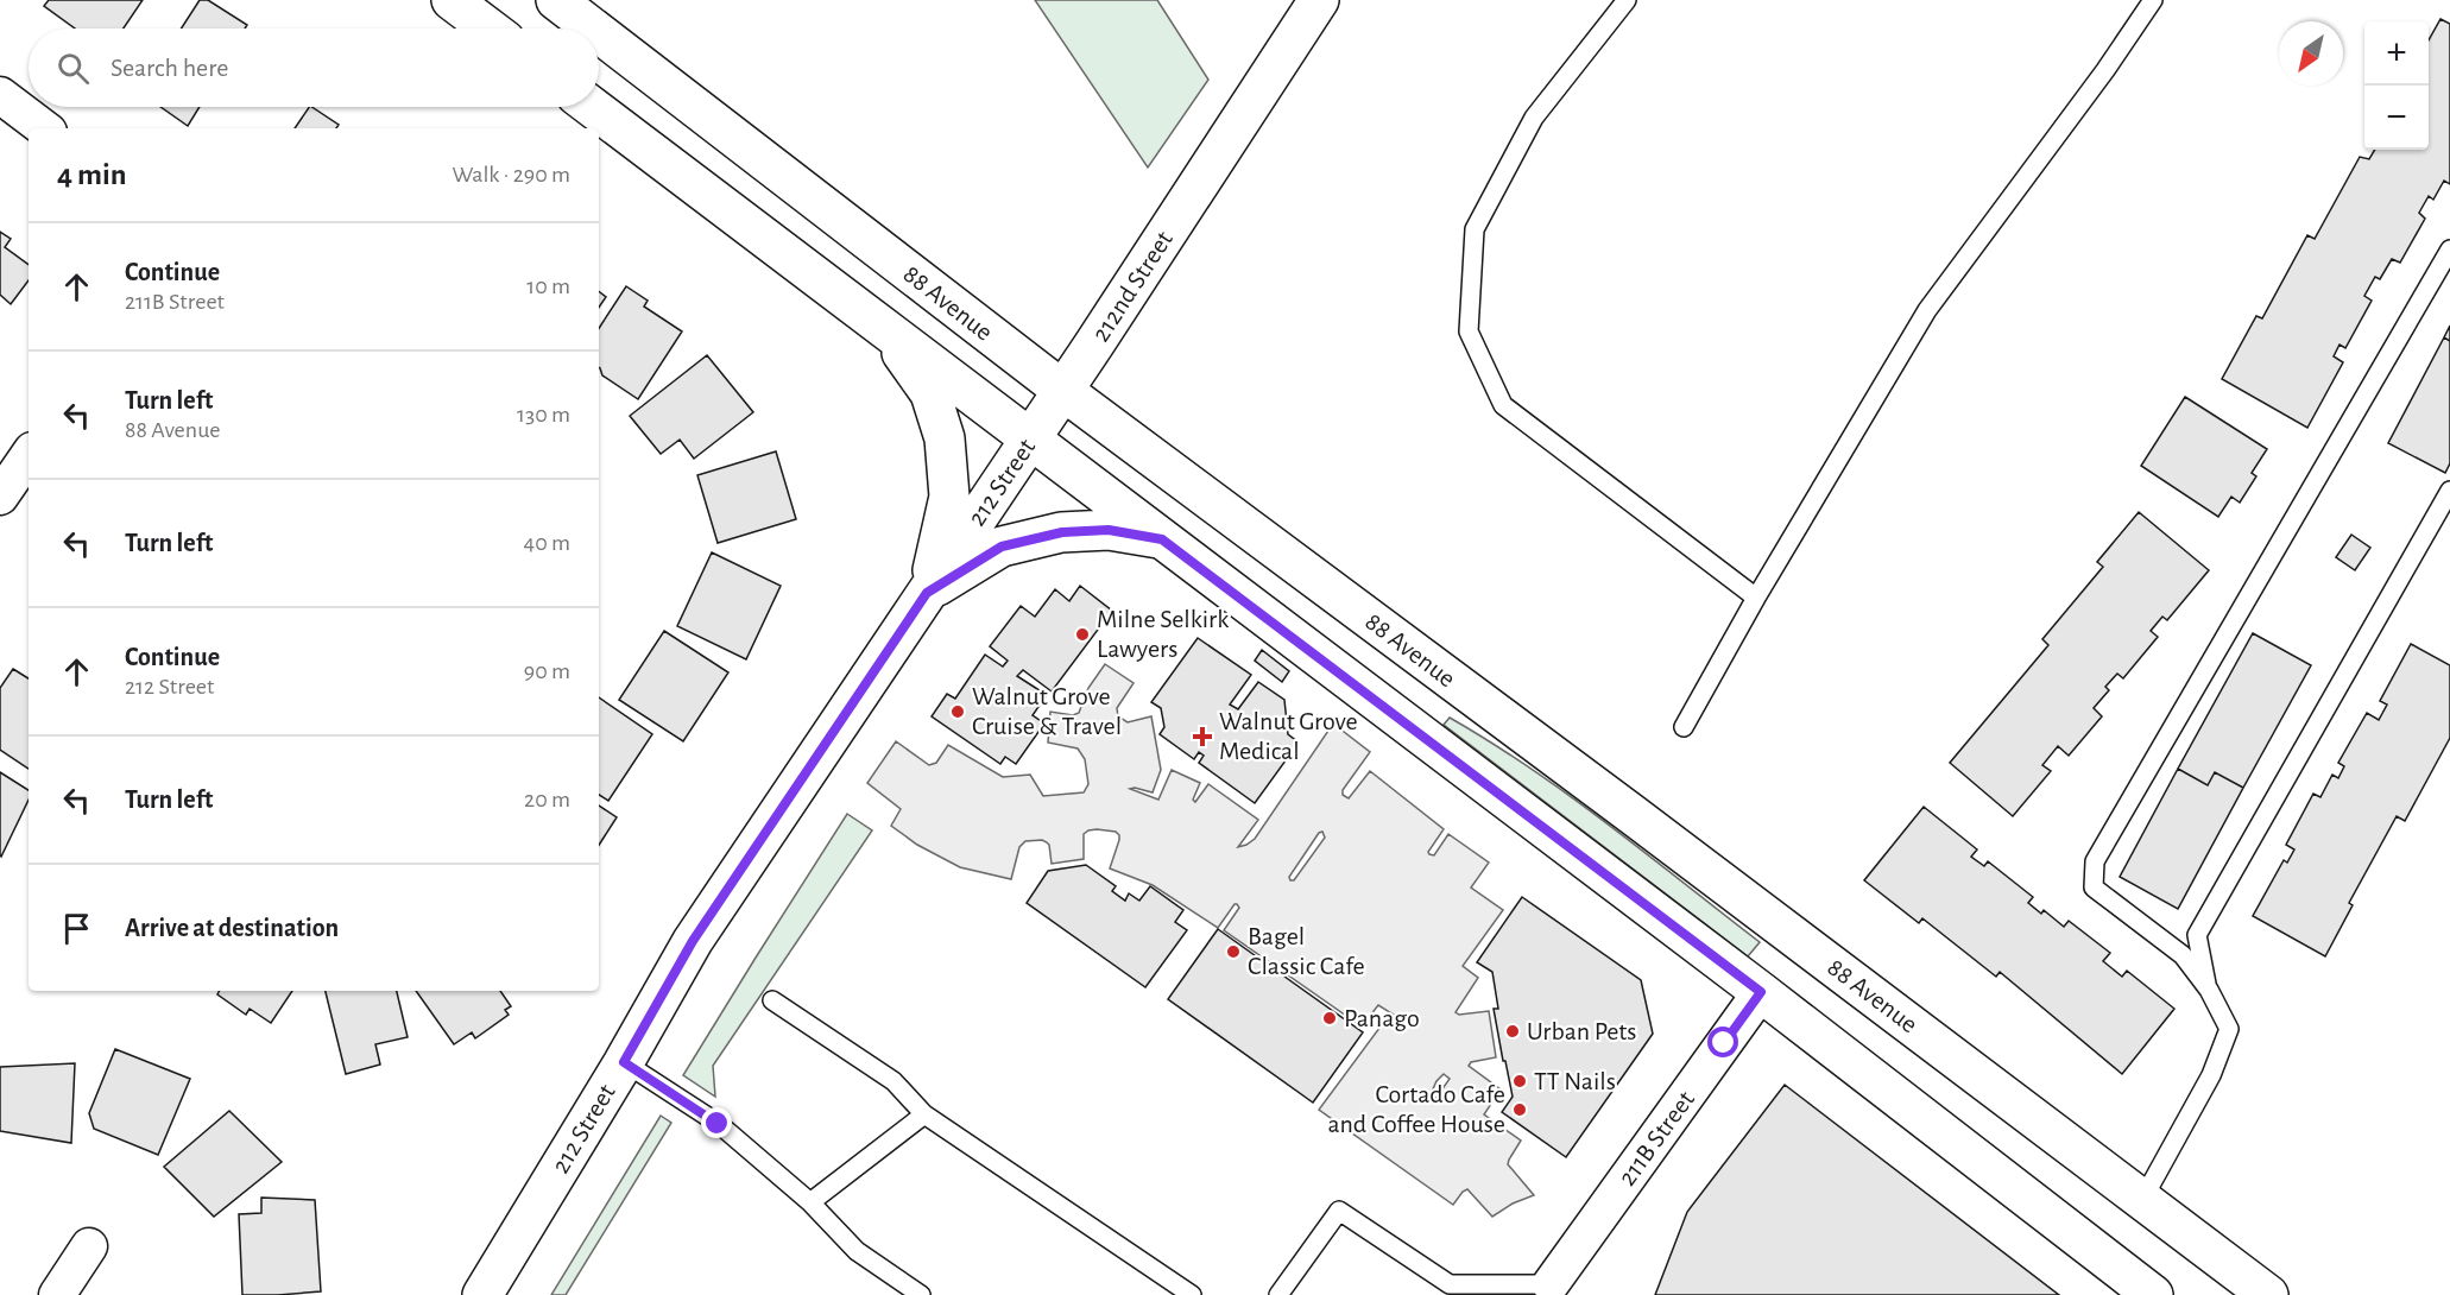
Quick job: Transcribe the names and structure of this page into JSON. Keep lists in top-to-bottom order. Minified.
{"streets":{"main road":["212nd Street","88 Avenue","212 Street"],"street":["211B Street"]},"crossings":[["212nd Street","88 Avenue"],["212nd Street","212 Street"],["88 Avenue","212 Street"]],"places":{"other":["Milne Selkirk Lawyers","Walnut Grove Cruise & Travel","Bagel Classic Cafe","Panago","Urban Pets","TT Nails","Cortado Cafe and Coffee House"],"health":["Walnut Grove Medical"]},"north":"bottom left","page":{"map_buttons":["+","−"],"search":"Search here","heading":["4 min","Walk · 290 m"],"list":[["Continue","211B Street","10 m"],["Turn left","88 Avenue","130 m"],["Turn left","40 m"],["Continue","212 Street","90 m"],["Turn left","20 m"],"Arrive at destination"]}}
